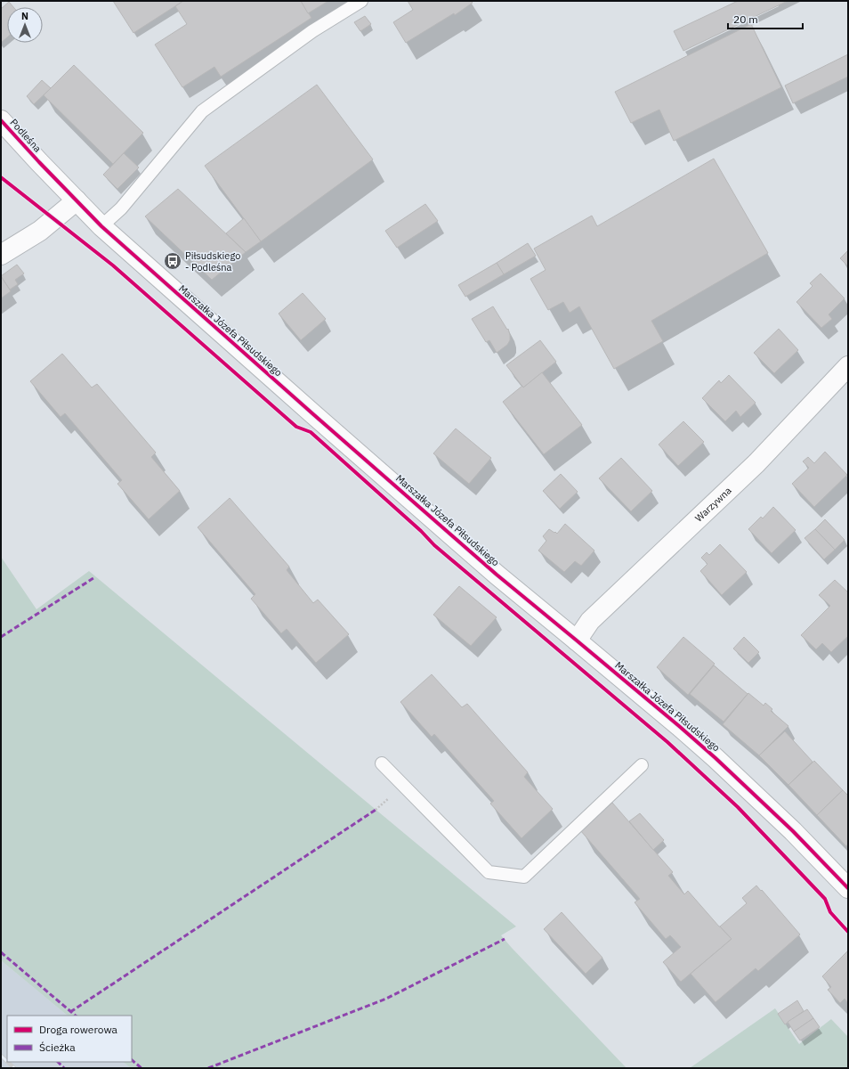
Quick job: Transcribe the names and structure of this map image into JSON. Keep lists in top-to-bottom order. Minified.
{"streets":{"street":["Podleśna","Marszałka Józefa Piłsudskiego","Warzywna"]},"crossings":[["Podleśna","Marszałka Józefa Piłsudskiego"],["Marszałka Józefa Piłsudskiego","Warzywna"]],"places":{"bus stop":["Piłsudskiego - Podleśna"]},"legend":["Droga rowerowa","Ścieżka"],"scale_bar":"20 m","north":"top"}
